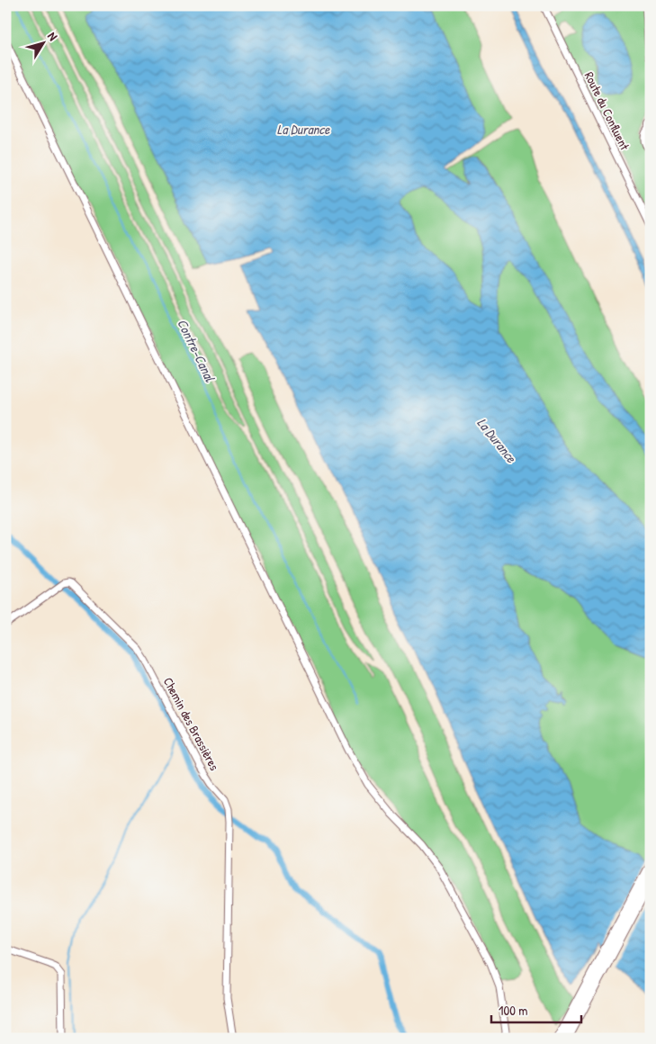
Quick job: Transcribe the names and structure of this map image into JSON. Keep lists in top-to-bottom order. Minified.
{"streets":{"street":["Route du Confluent","Chemin des Brassières"]},"water":["La Durance","Contre-Canal"],"scale_bar":"100 m","north":"top right"}
